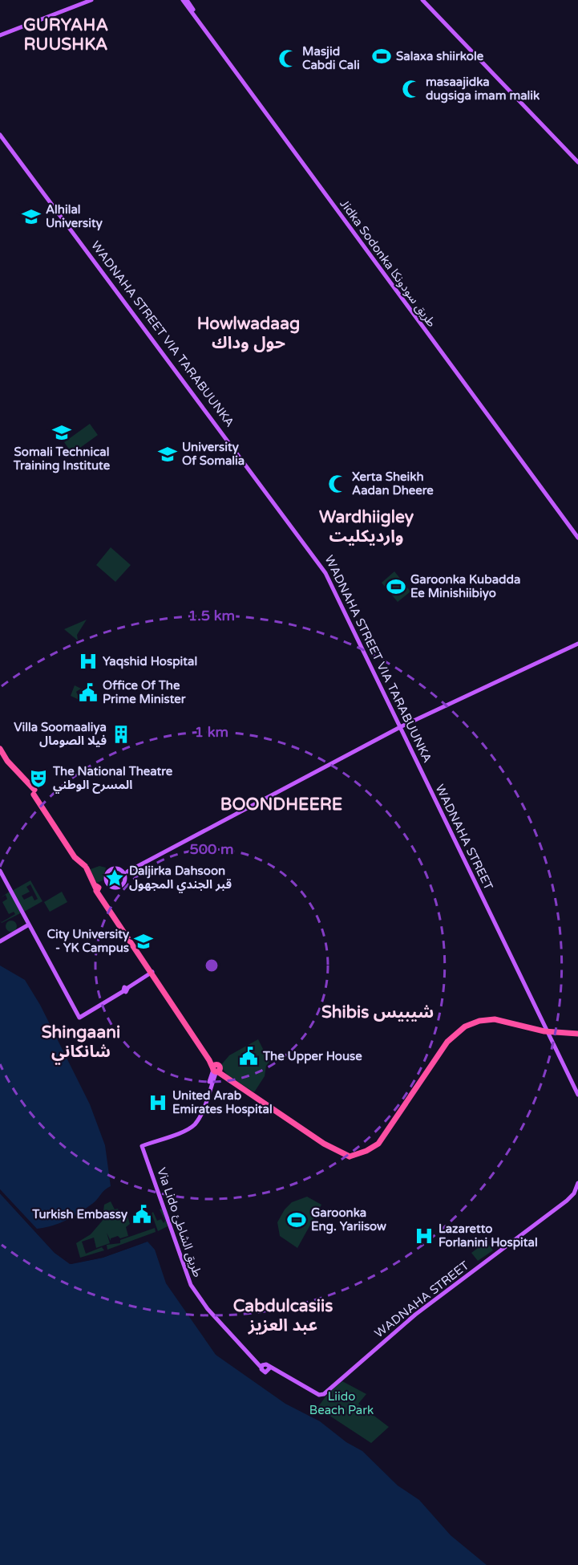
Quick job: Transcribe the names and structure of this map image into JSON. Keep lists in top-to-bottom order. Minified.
{"streets":{"main road":["Jidka Sodonka طريق سودونكا","WADNAHA STREET VIA TARABUUNKA","WADNAHA STREET","Via Lido طريق الشاطئ"]},"crossings":[["WADNAHA STREET VIA TARABUUNKA","WADNAHA STREET"],["WADNAHA STREET","Via Lido طريق الشاطئ"]],"districts":["GURYAHA RUUSHKA","Howlwadaag حول وداك","Wardhiigley وارديكليت","BOONDHEERE","Shibis شيبيس","Shingaani شانكاني","Cabdulcasiis عبد العزيز"],"parks":["Liido Beach Park"],"places":{"sports":["Salaxa shiirkole","Garoonka Kubadda Ee Minishiibiyo","Garoonka Eng. Yariisow"],"mosque":["Masjid Cabdi Cali","masaajidka dugsiga imam malik","Xerta Sheikh Aadan Dheere"],"school or university":["Alhilal University","Somali Technical Training Institute","University Of Somalia","City University - YK Campus"],"hospital":["Yaqshid Hospital","United Arab Emirates Hospital","Lazaretto Forlanini Hospital"],"public building":["Office Of The Prime Minister","The Upper House","Turkish Embassy"],"building":["Villa Soomaaliya فيلا الصومال"],"theatre":["The National Theatre المسرح الوطني"],"place":["Daljirka Dahsoon قبر الجندي المجهول"]},"rings":["1.5 km","1 km","500 m"]}
